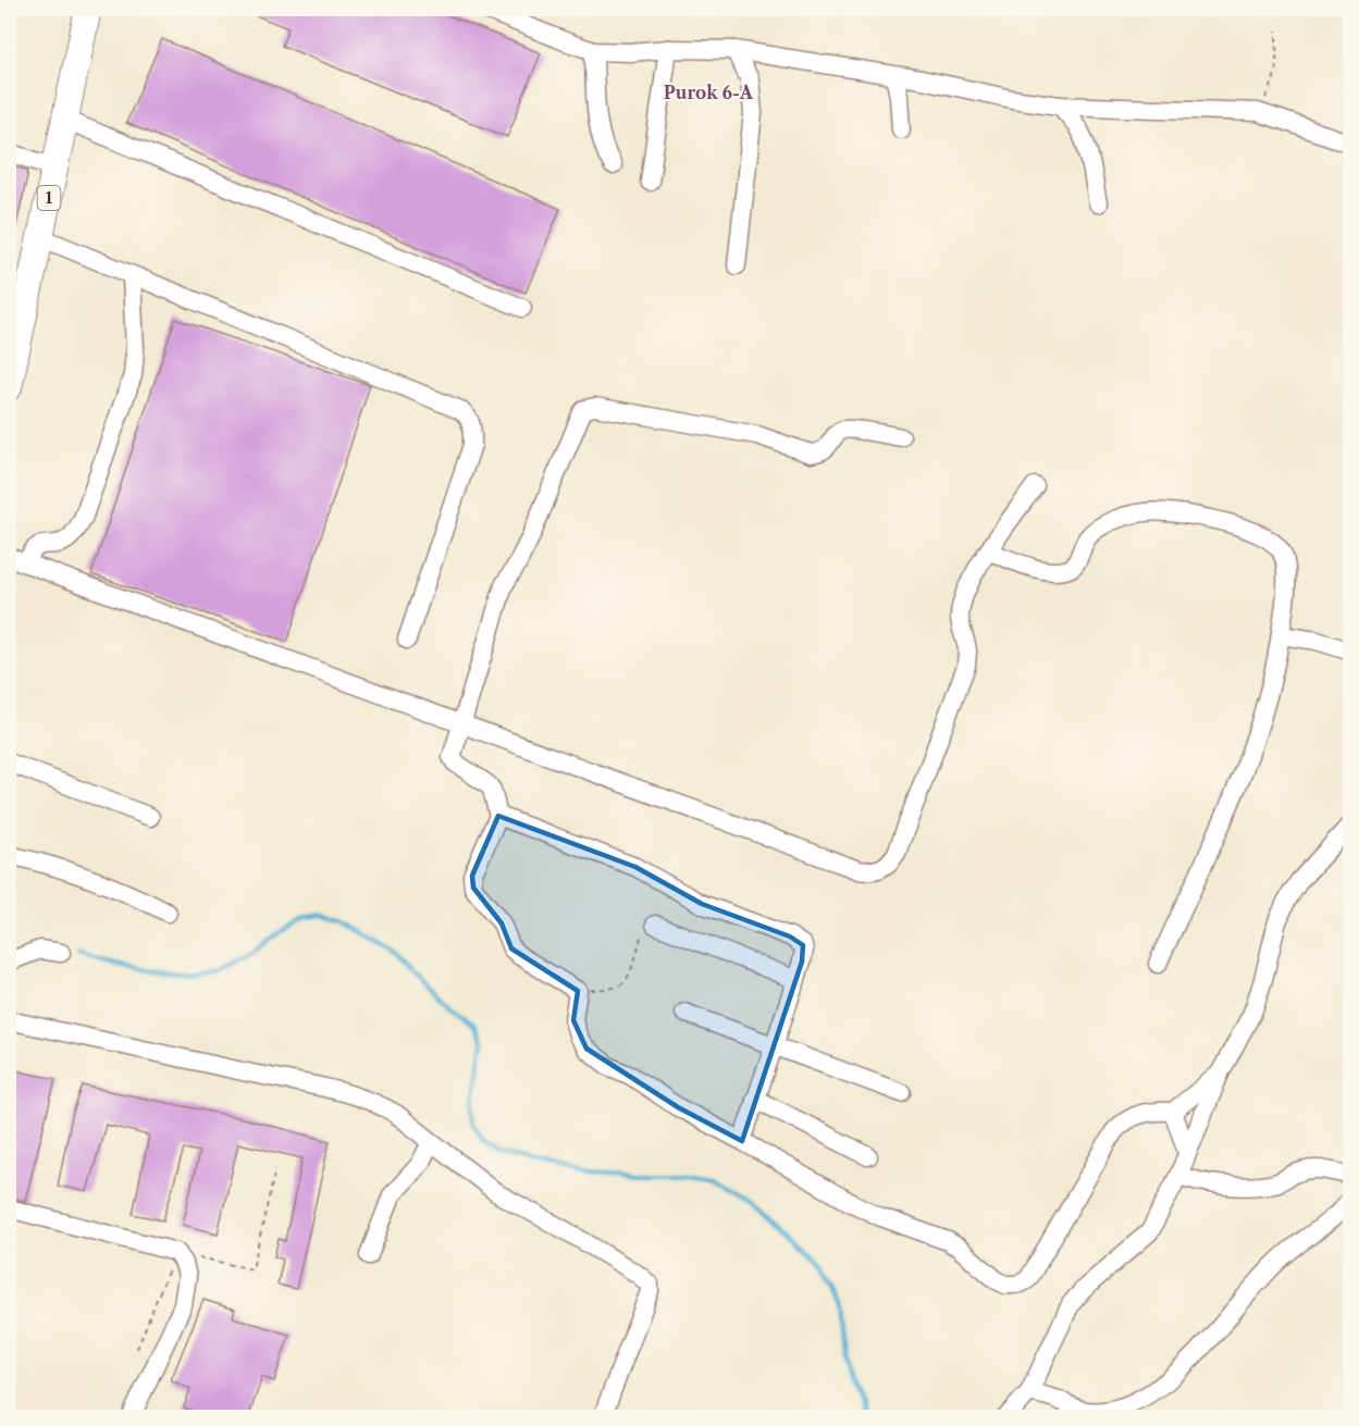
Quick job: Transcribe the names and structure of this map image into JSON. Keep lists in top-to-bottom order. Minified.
{"streets":{"highway":["1"]},"districts":["Purok 6-A"]}
